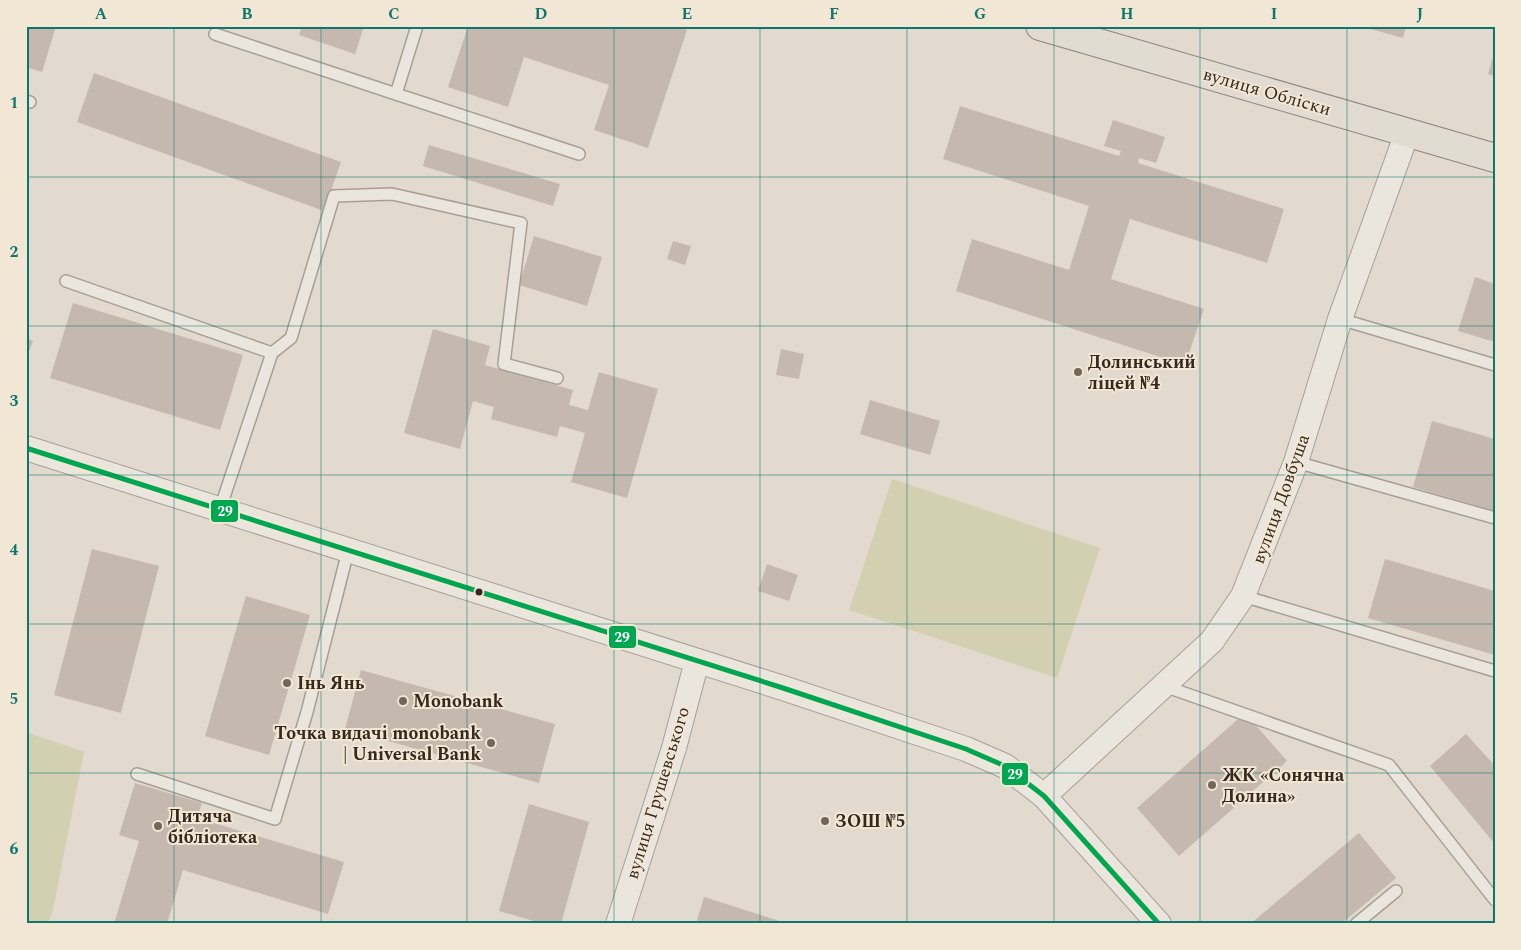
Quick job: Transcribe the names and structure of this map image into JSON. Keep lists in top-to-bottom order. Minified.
{"streets":{"main road":["вулиця Обліски"],"street":["вулиця Довбуша","вулиця Грушевського"]},"crossings":[["вулиця Обліски","вулиця Довбуша"]],"places":["Долинський ліцей №4","Інь Янь","Monobank","Точка видачі monobank | Universal Bank","ЖК «Сонячна Долина»","ЗОШ №5","Дитяча бібліотека"],"lines":["transit line 29"],"grid":{"columns":["A","B","C","D","E","F","G","H","I","J"],"rows":["1","2","3","4","5","6"]}}
